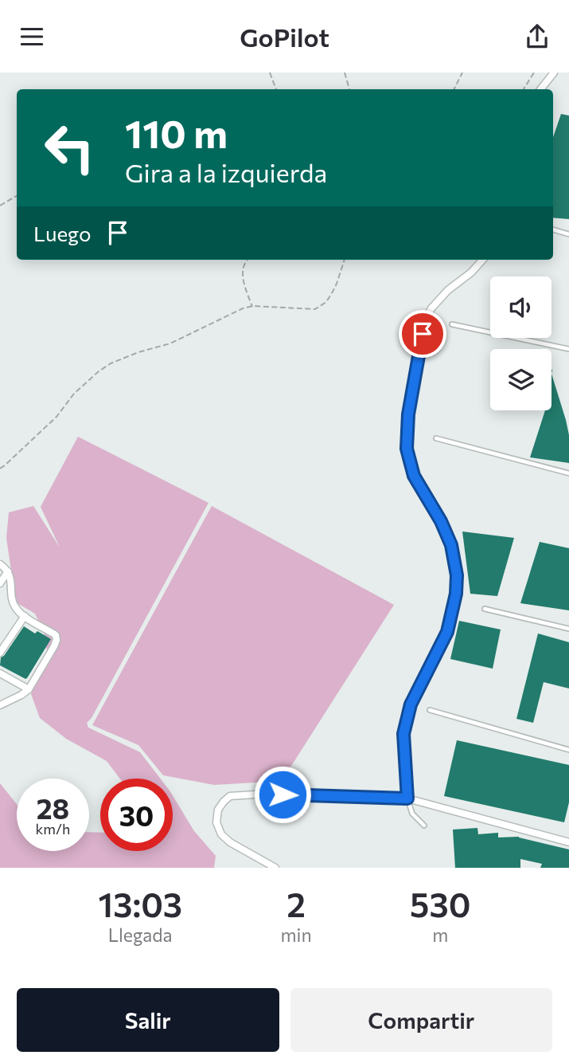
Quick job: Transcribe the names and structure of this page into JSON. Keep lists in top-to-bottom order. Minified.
{"page":{"header":"GoPilot","turn":["110 m","Gira a la izquierda"],"then":"Luego","speed":"28 km/h","limit":"30","eta":["13:03","Llegada","2","min","530","m"],"buttons":["Salir","Compartir"]}}
